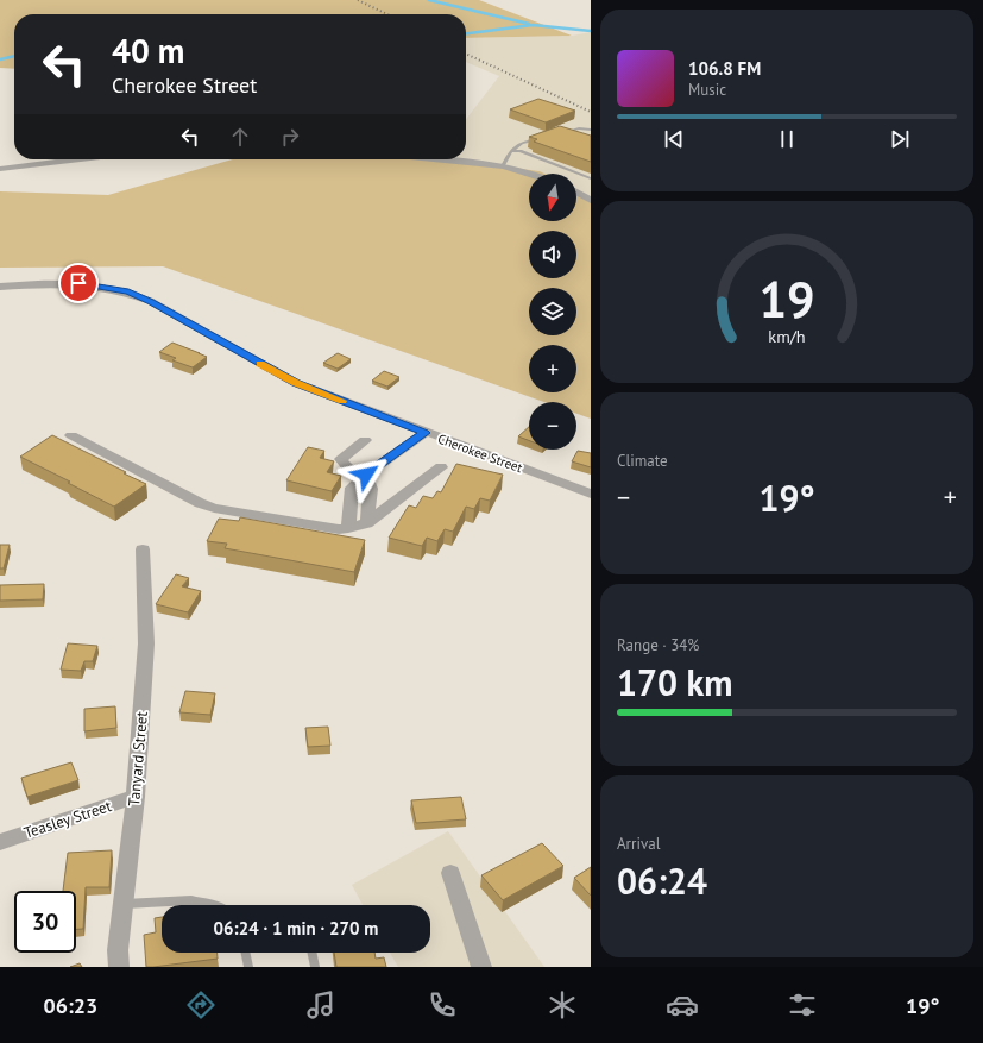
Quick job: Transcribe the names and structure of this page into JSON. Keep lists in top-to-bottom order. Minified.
{"streets":{"street":["Cherokee Street","Tanyard Street","Teasley Street"]},"crossings":[["Tanyard Street","Teasley Street"]],"north":"bottom","page":{"turn":["40 m","Cherokee Street"],"song":["106.8 FM","Music"],"map_buttons":["+","−"],"tile":["Climate",["Range · 34%","170 km"],["Arrival","06:24"]],"heat":["−","19°","+"],"limit":"30","trip":"06:24 · 1 min · 270 m","tabs":["06:23","19°"],"gauge":["19","km/h"]}}
